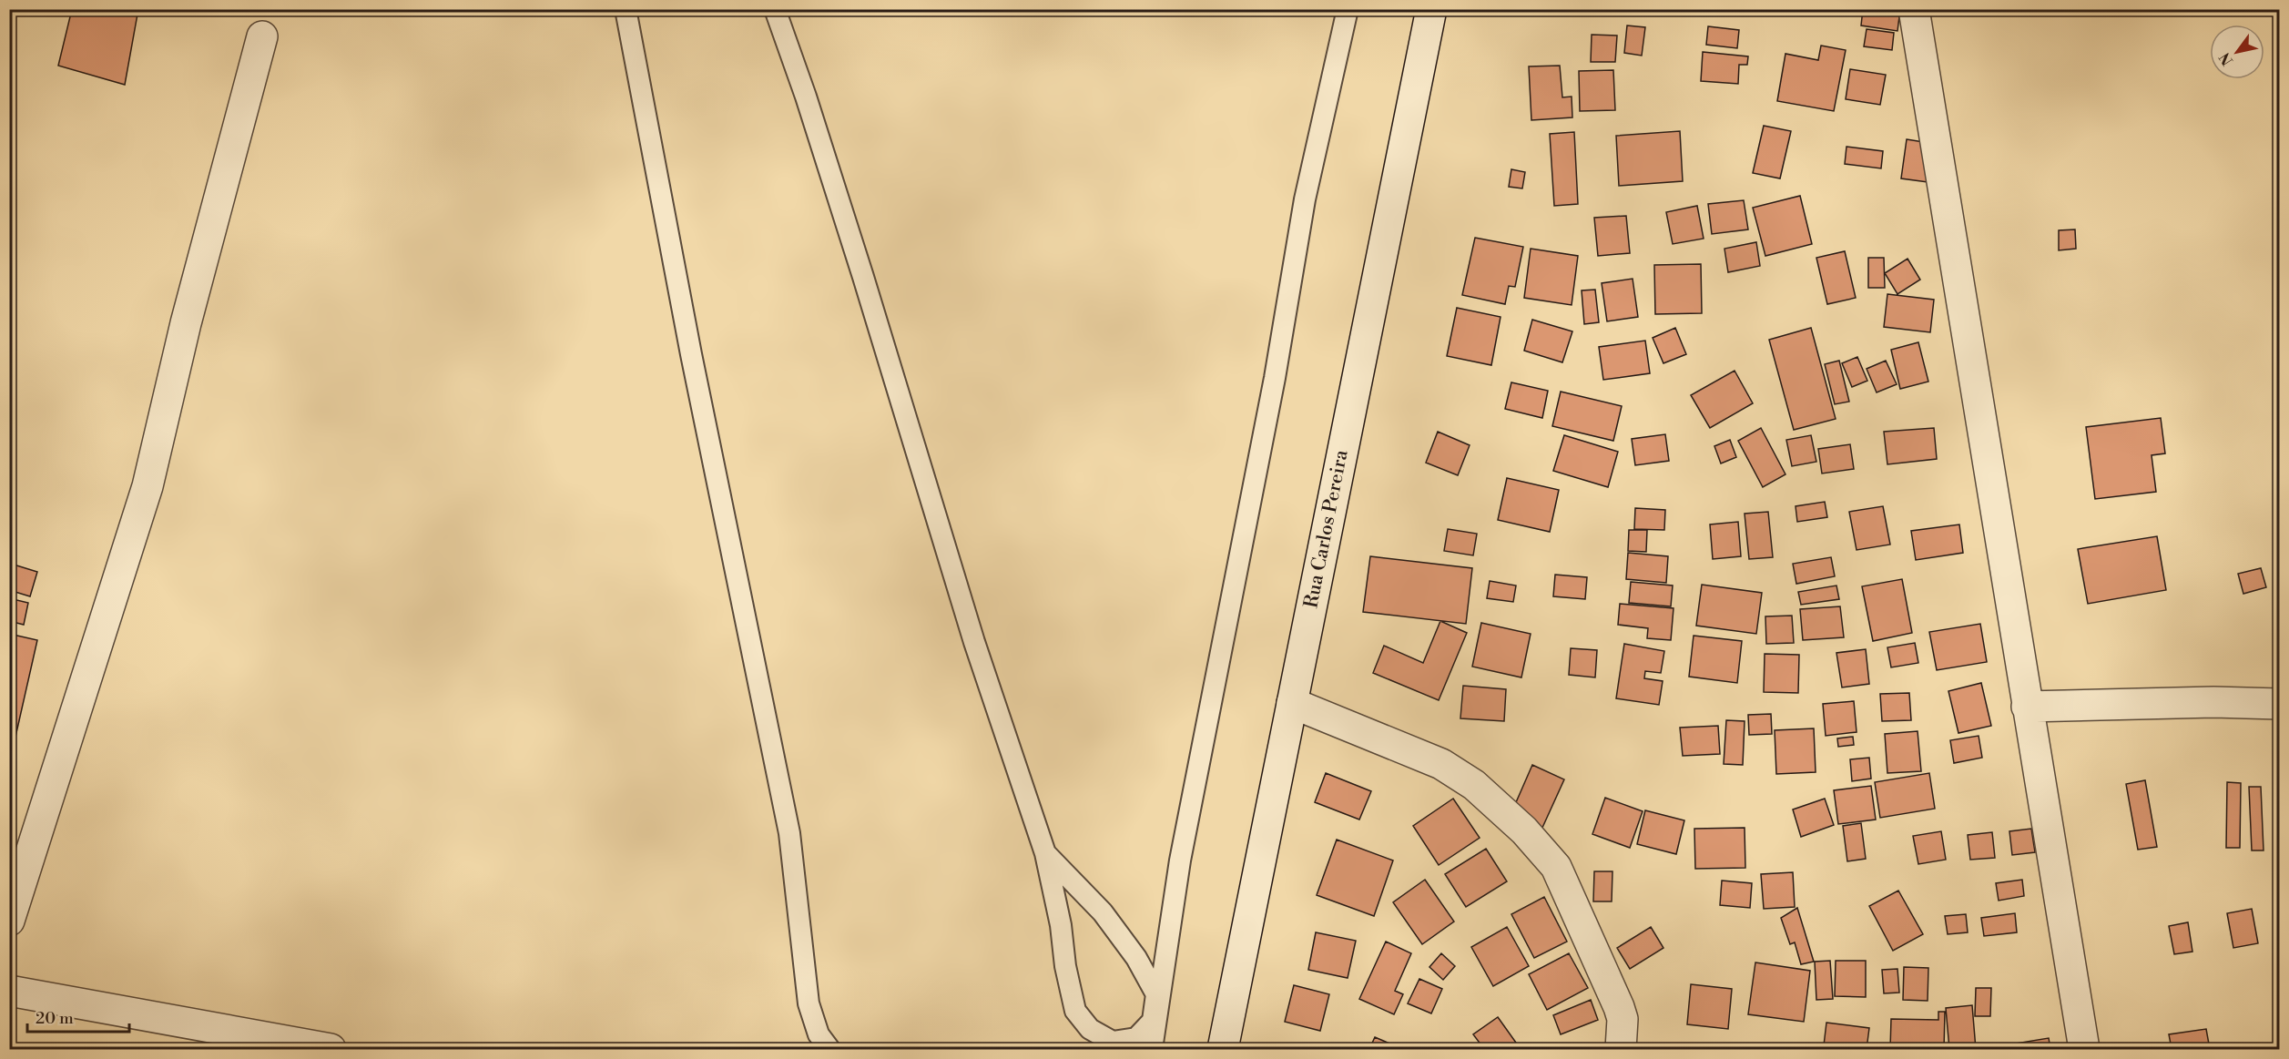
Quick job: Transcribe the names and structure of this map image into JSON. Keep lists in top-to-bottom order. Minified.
{"streets":{"street":["Rua Carlos Pereira"]},"scale_bar":"20 m","north":"bottom left"}
